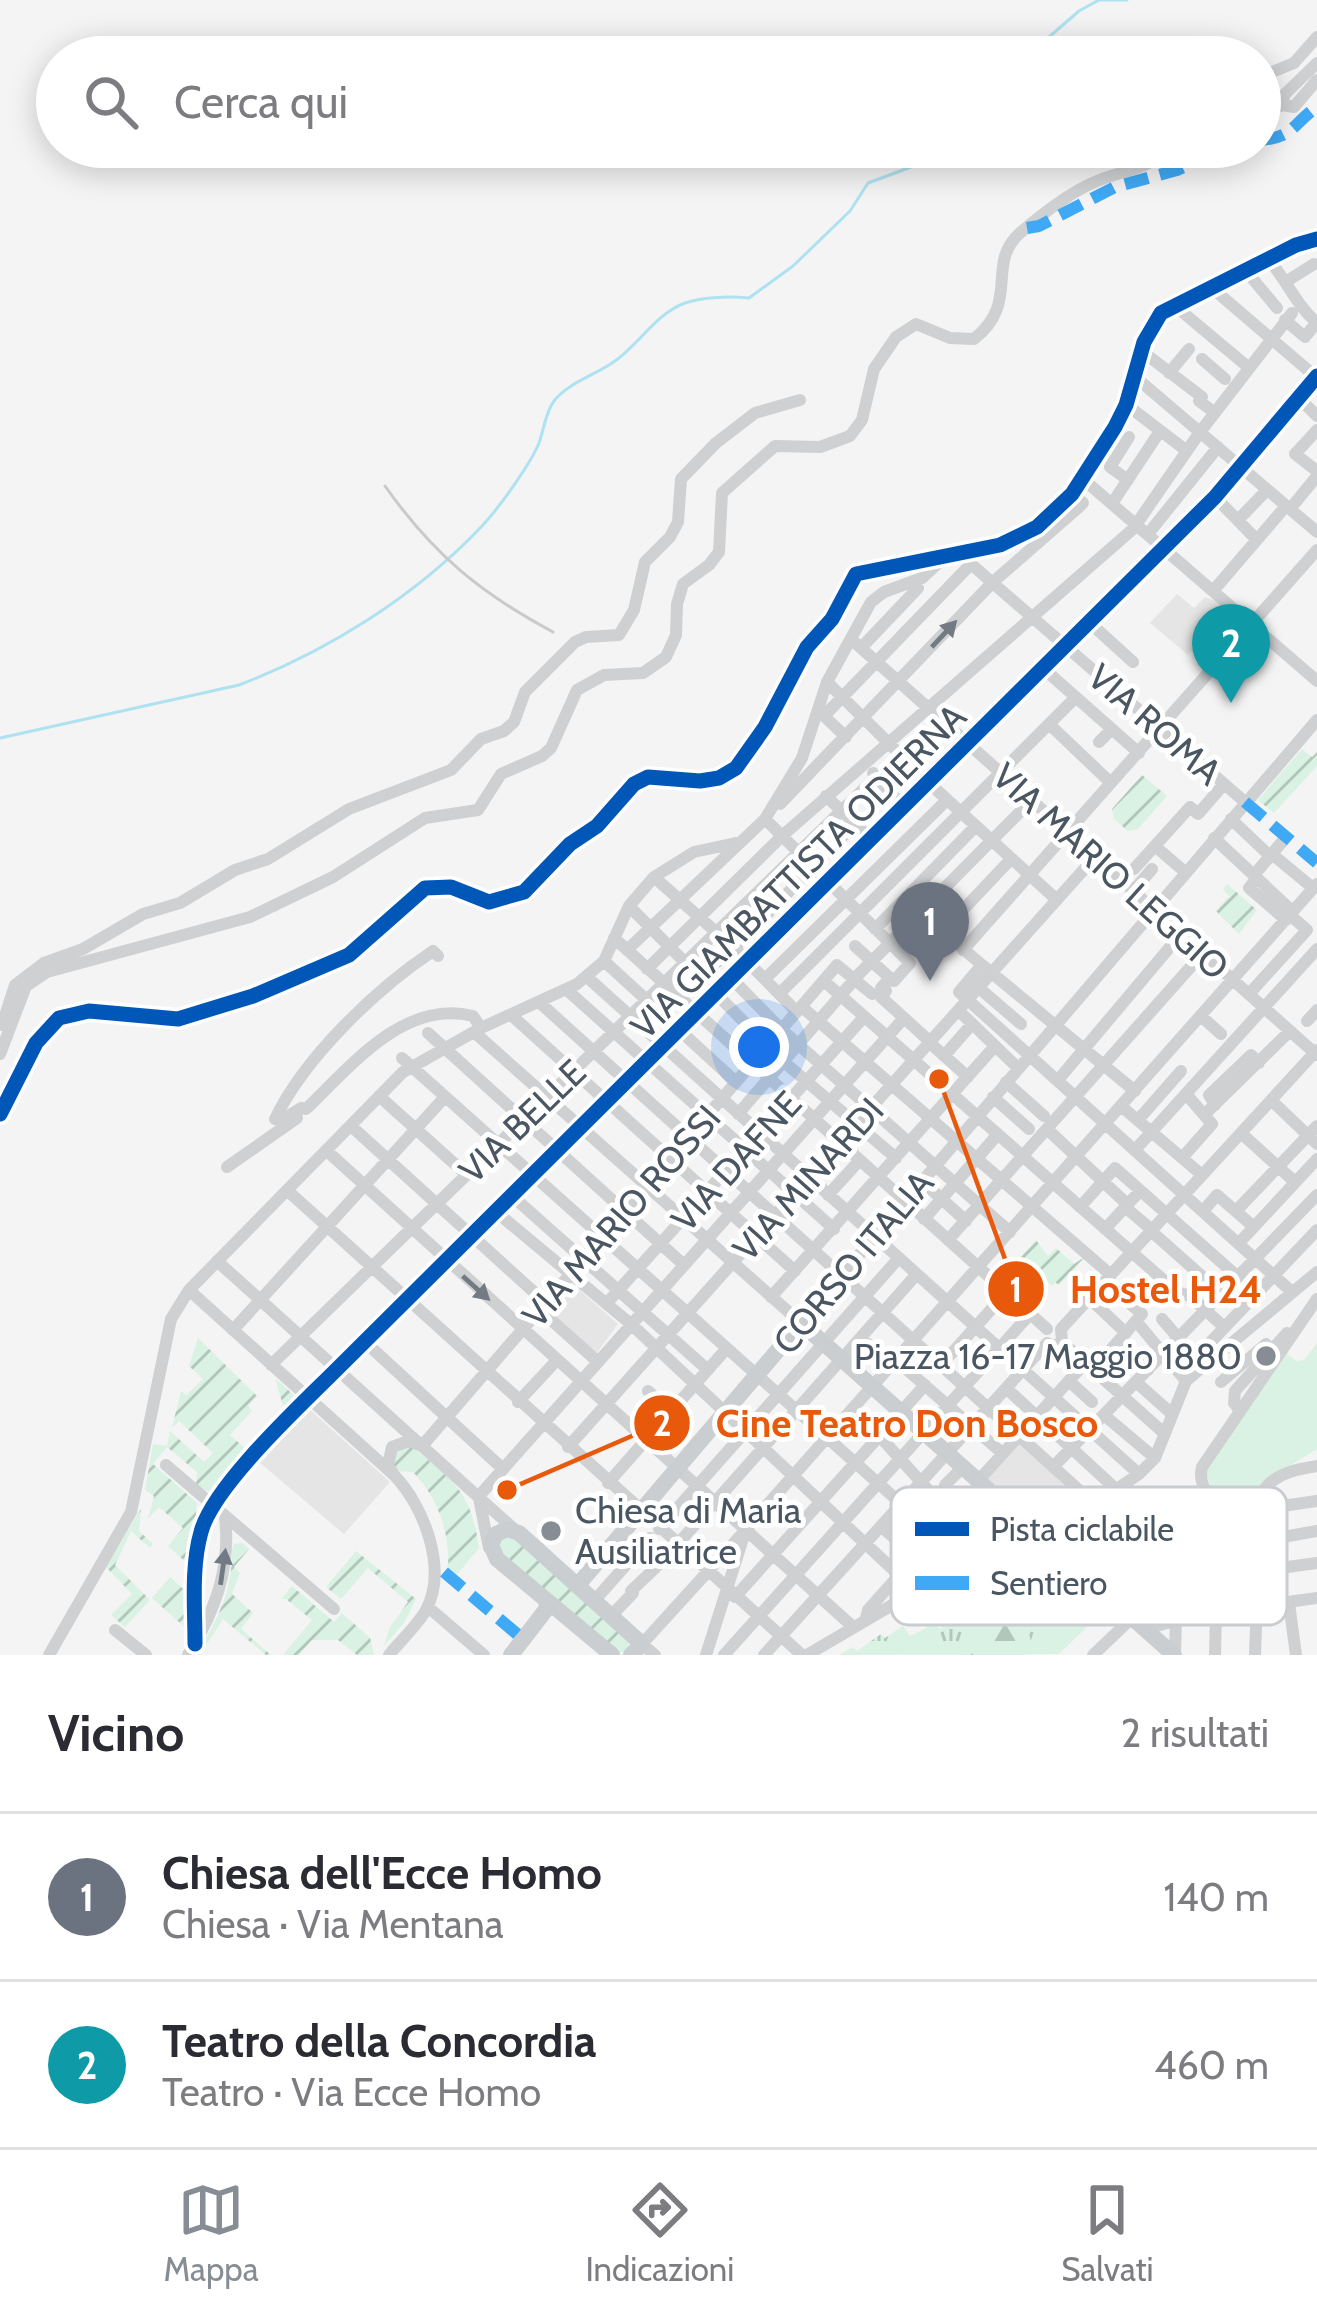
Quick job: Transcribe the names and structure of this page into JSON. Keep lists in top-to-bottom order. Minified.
{"streets":{"main road":["CORSO ITALIA"],"street":["VIA ROMA","VIA GIAMBATTISTA ODIERNA","VIA MARIO LEGGIO","VIA BELLE","VIA DAFNE","VIA MINARDI","VIA MARIO ROSSI"]},"crossings":[["VIA ROMA","VIA GIAMBATTISTA ODIERNA"],["VIA ROMA","CORSO ITALIA"],["VIA GIAMBATTISTA ODIERNA","VIA MARIO LEGGIO"],["VIA MARIO LEGGIO","VIA MINARDI"],["VIA MARIO LEGGIO","CORSO ITALIA"]],"places":["Hostel H24","Piazza 16-17 Maggio 1880","Cine Teatro Don Bosco","Chiesa di Maria Ausiliatrice"],"legend":["Pista ciclabile","Sentiero"],"page":{"search":"Cerca qui","pins":["2","1"],"heading":["Vicino","2 risultati"],"list":[{"mark":"1","name":"Chiesa dell'Ecce Homo","note":"Chiesa · Via Mentana","value":"140 m"},{"mark":"2","name":"Teatro della Concordia","note":"Teatro · Via Ecce Homo","value":"460 m"}],"nav":["Mappa","Indicazioni","Salvati"]}}
